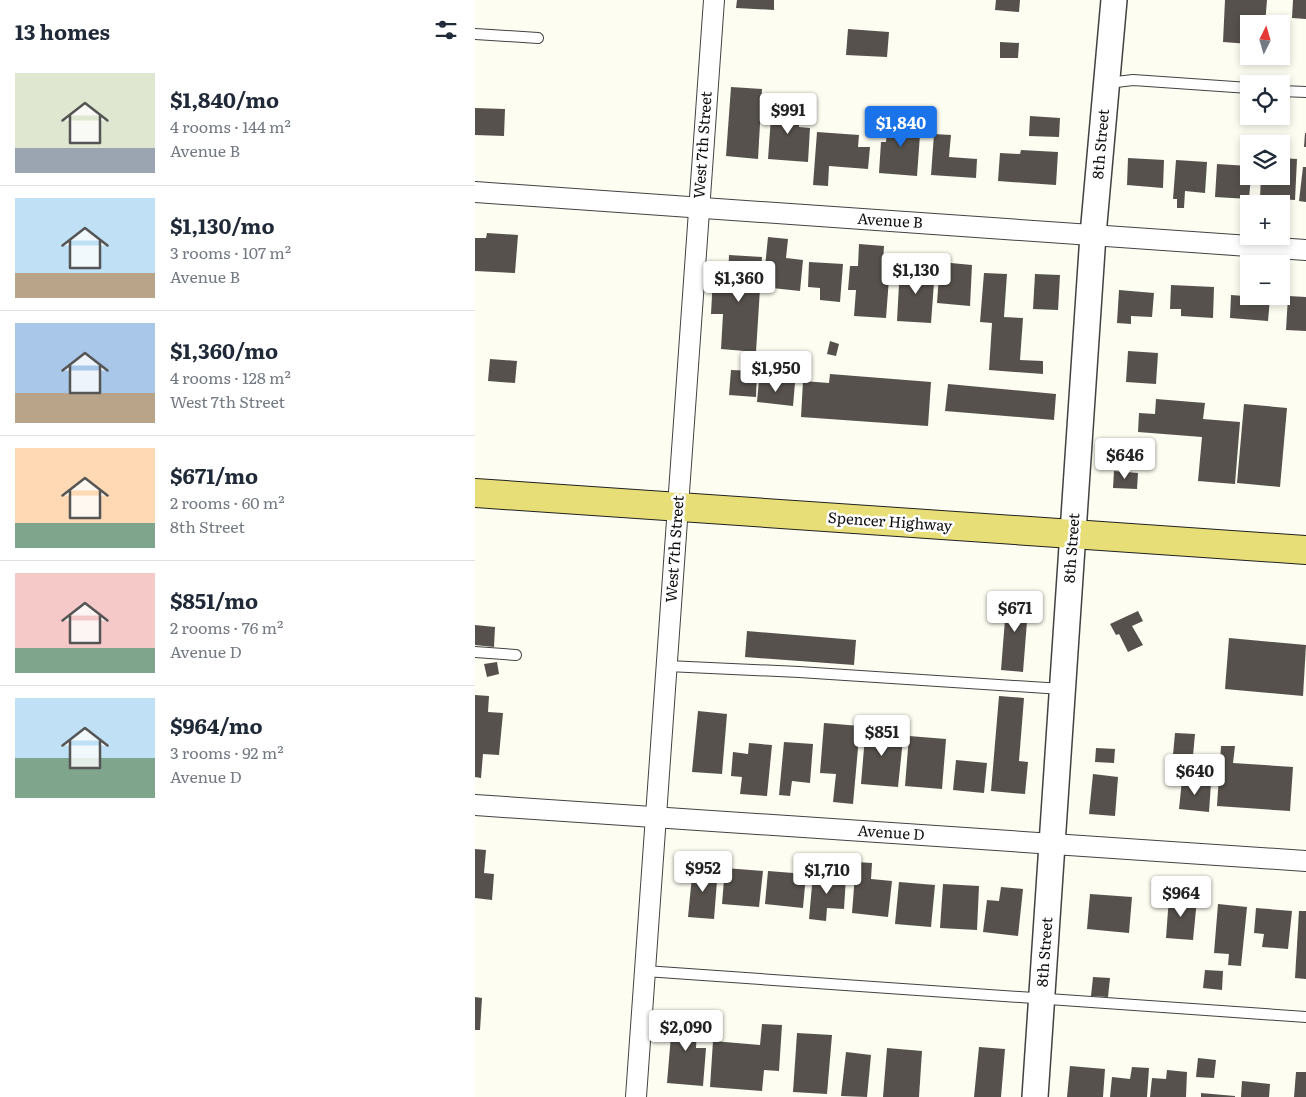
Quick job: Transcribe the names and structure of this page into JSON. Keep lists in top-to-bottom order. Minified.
{"streets":{"main road":["Spencer Highway"],"street":["8th Street","West 7th Street","Avenue B","Avenue D"]},"crossings":[["8th Street","Avenue B"],["8th Street","Spencer Highway"],["8th Street","Avenue D"],["West 7th Street","Avenue B"],["West 7th Street","Spencer Highway"],["West 7th Street","Avenue D"]],"north":"top","page":{"heading":"13 homes","map_buttons":["+","−"],"list":[{"name":"$1,840/mo","note":"4 rooms · 144 m² · Avenue B"},{"name":"$1,130/mo","note":"3 rooms · 107 m² · Avenue B"},{"name":"$1,360/mo","note":"4 rooms · 128 m² · West 7th Street"},{"name":"$671/mo","note":"2 rooms · 60 m² · 8th Street"},{"name":"$851/mo","note":"2 rooms · 76 m² · Avenue D"},{"name":"$964/mo","note":"3 rooms · 92 m² · Avenue D"}],"price":["$991","$1,840","$1,130","$1,360","$1,950","$646","$671","$851","$640","$952","$1,710","$964","$2,090"]}}
